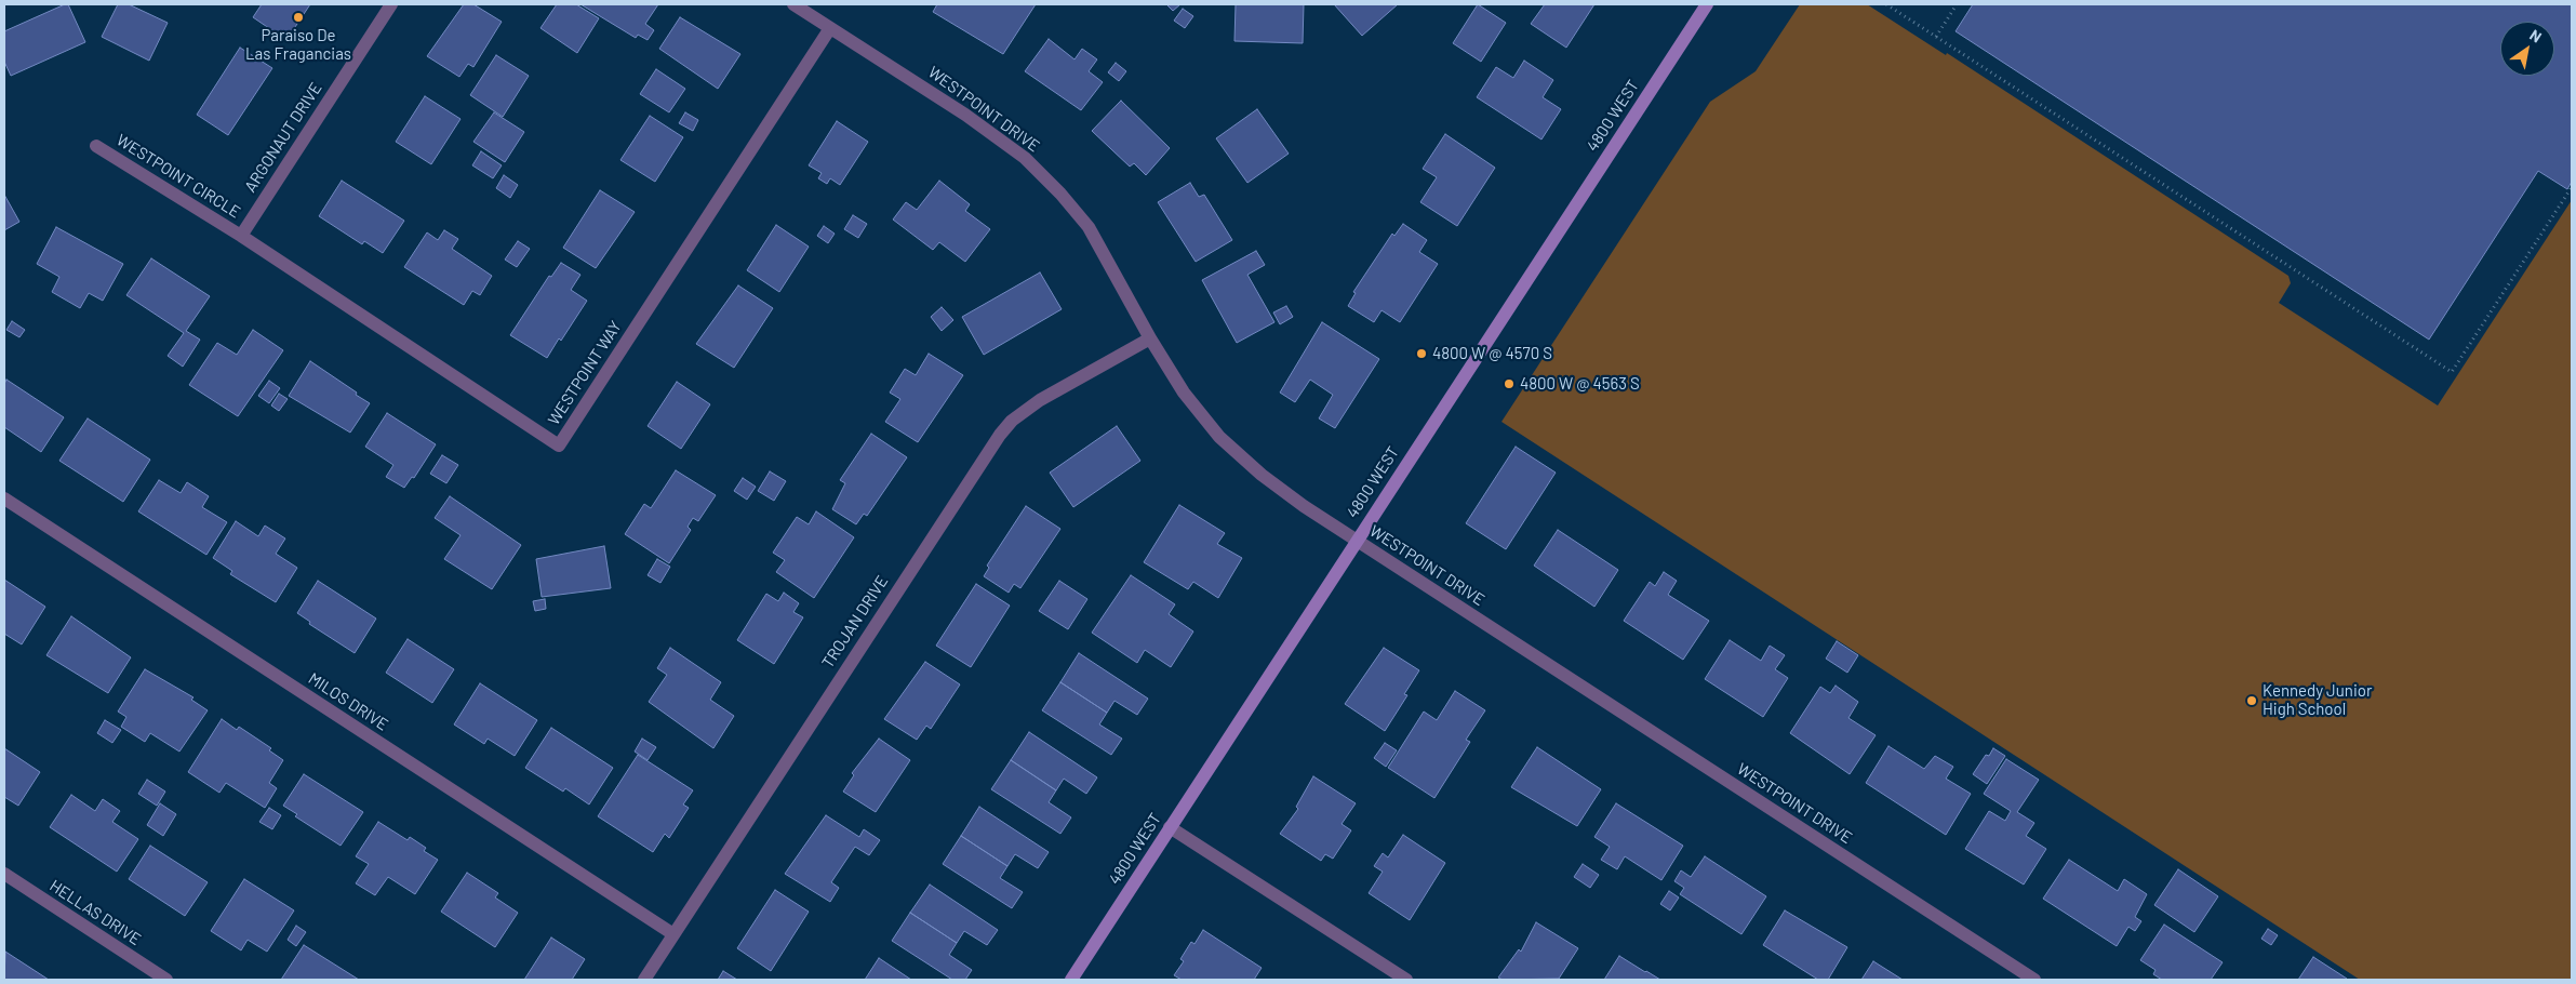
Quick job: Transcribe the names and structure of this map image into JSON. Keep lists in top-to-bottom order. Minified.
{"streets":{"main road":["4800 WEST"],"street":["WESTPOINT DRIVE","ARGONAUT DRIVE","WESTPOINT CIRCLE","WESTPOINT WAY","TROJAN DRIVE","MILOS DRIVE","HELLAS DRIVE"]},"crossings":[["WESTPOINT DRIVE","4800 WEST"],["WESTPOINT DRIVE","WESTPOINT WAY"],["WESTPOINT DRIVE","TROJAN DRIVE"],["ARGONAUT DRIVE","WESTPOINT CIRCLE"],["ARGONAUT DRIVE","WESTPOINT WAY"],["WESTPOINT CIRCLE","WESTPOINT WAY"],["TROJAN DRIVE","MILOS DRIVE"]],"places":["Paraiso De Las Fragancias","4800 W @ 4570 S","4800 W @ 4563 S","Kennedy Junior High School"],"north":"top right"}
